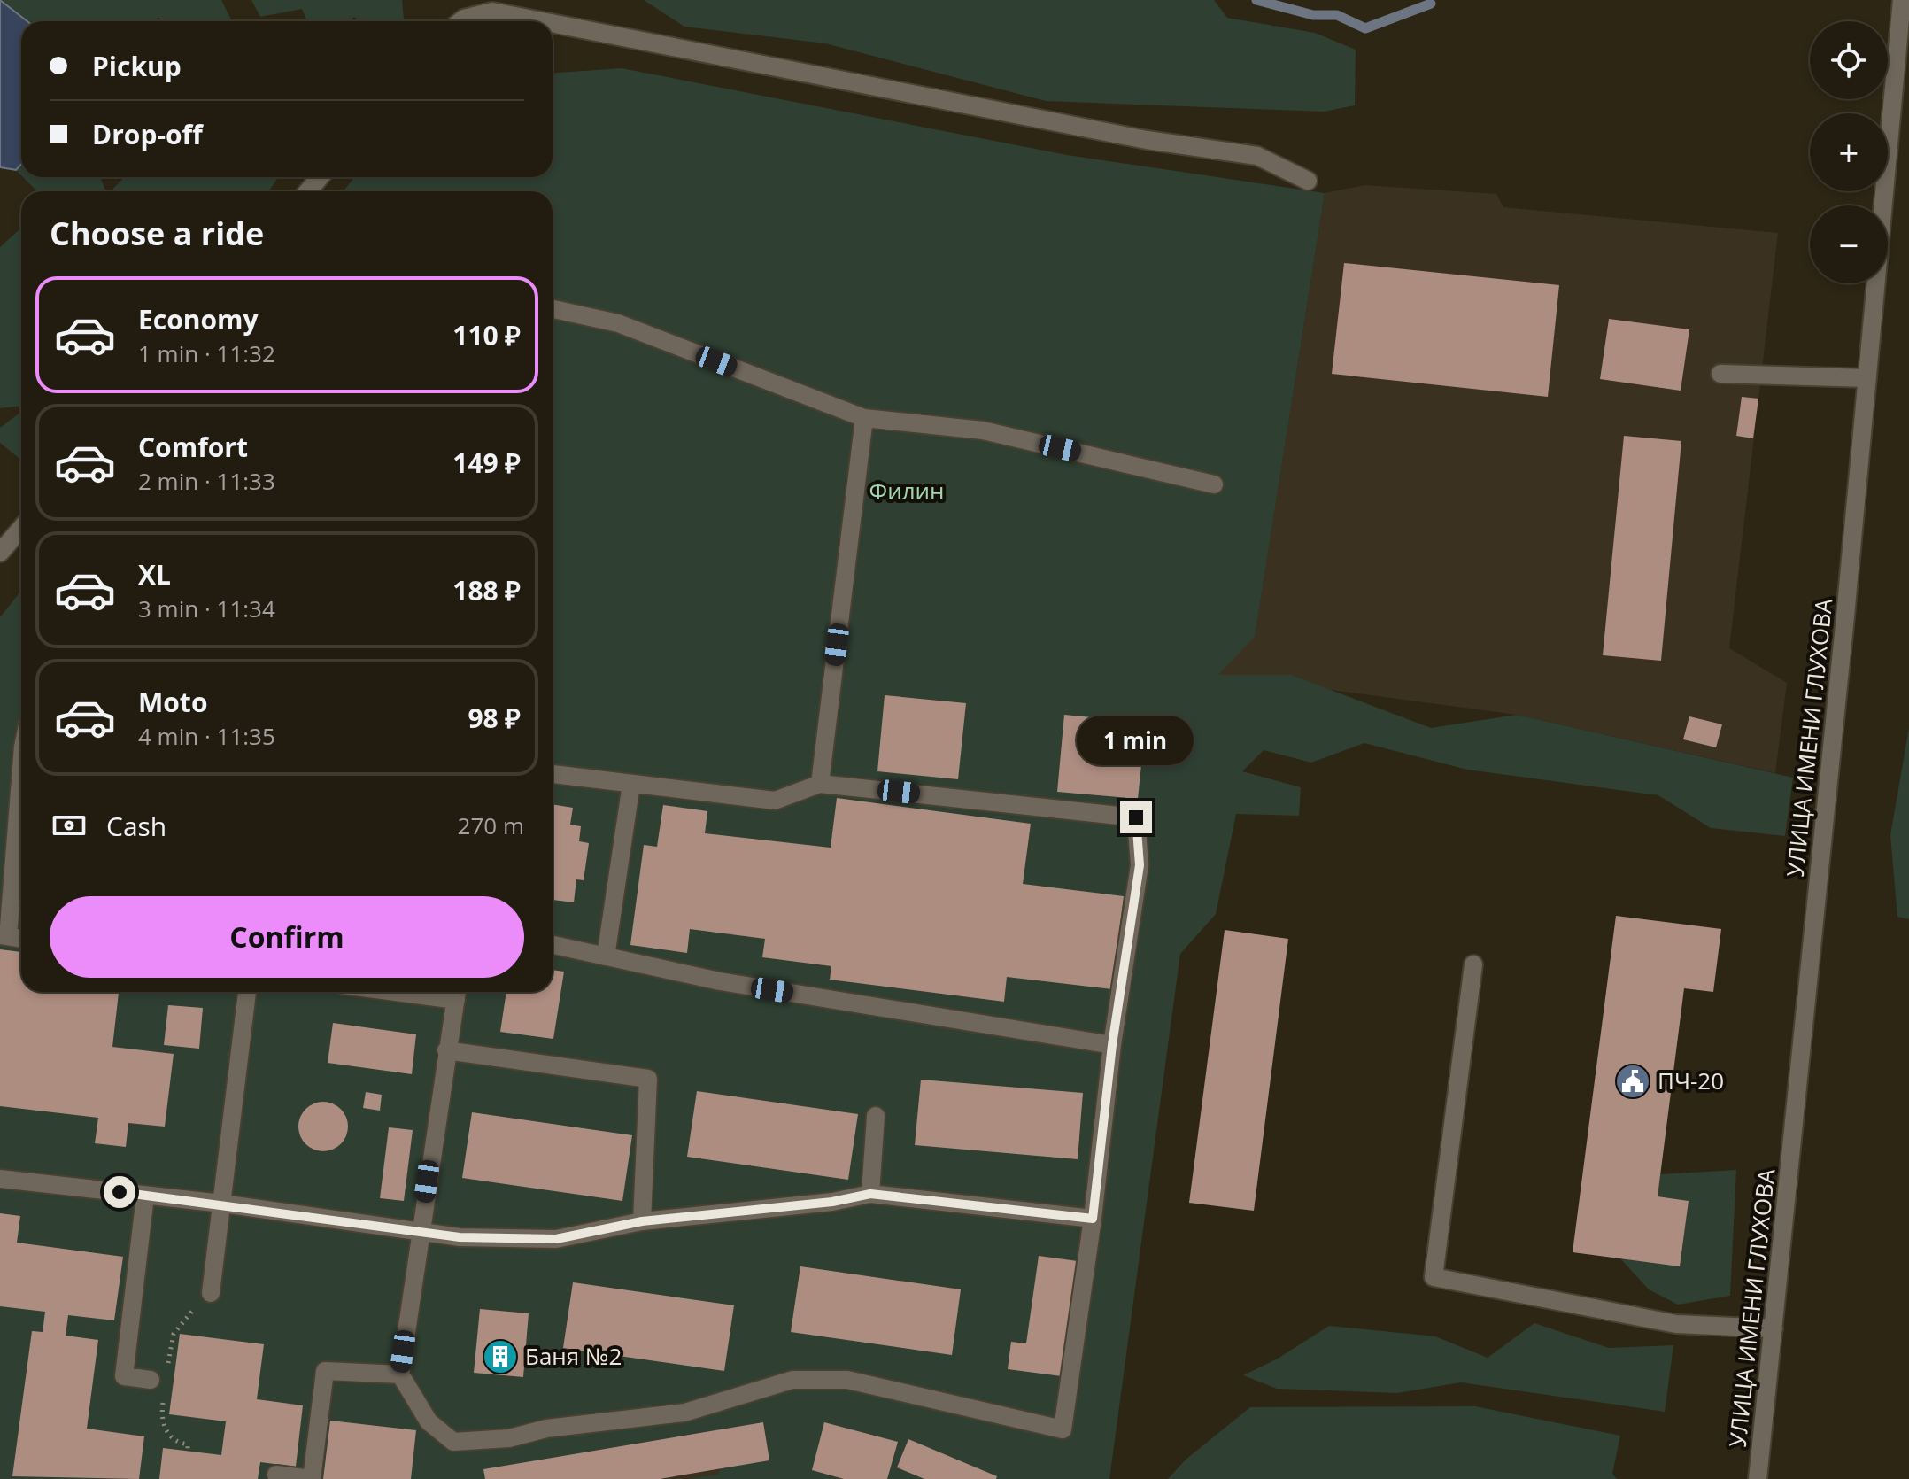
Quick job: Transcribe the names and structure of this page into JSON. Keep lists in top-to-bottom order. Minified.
{"streets":{"street":["УЛИЦА ИМЕНИ ГЛУХОВА"]},"parks":["Филин"],"places":{"public building":["ПЧ-20"],"building":["Баня №2"]},"page":{"map_buttons":["+","−"],"banner":["Pickup","Drop-off"],"heading":"Choose a ride","list":[{"name":"Economy","note":"1 min · 11:32","value":"110 ₽"},{"name":"Comfort","note":"2 min · 11:33","value":"149 ₽"},{"name":"XL","note":"3 min · 11:34","value":"188 ₽"},{"name":"Moto","note":"4 min · 11:35","value":"98 ₽"}],"bubble":"1 min","pay":["Cash","270 m"],"buttons":"Confirm"}}
